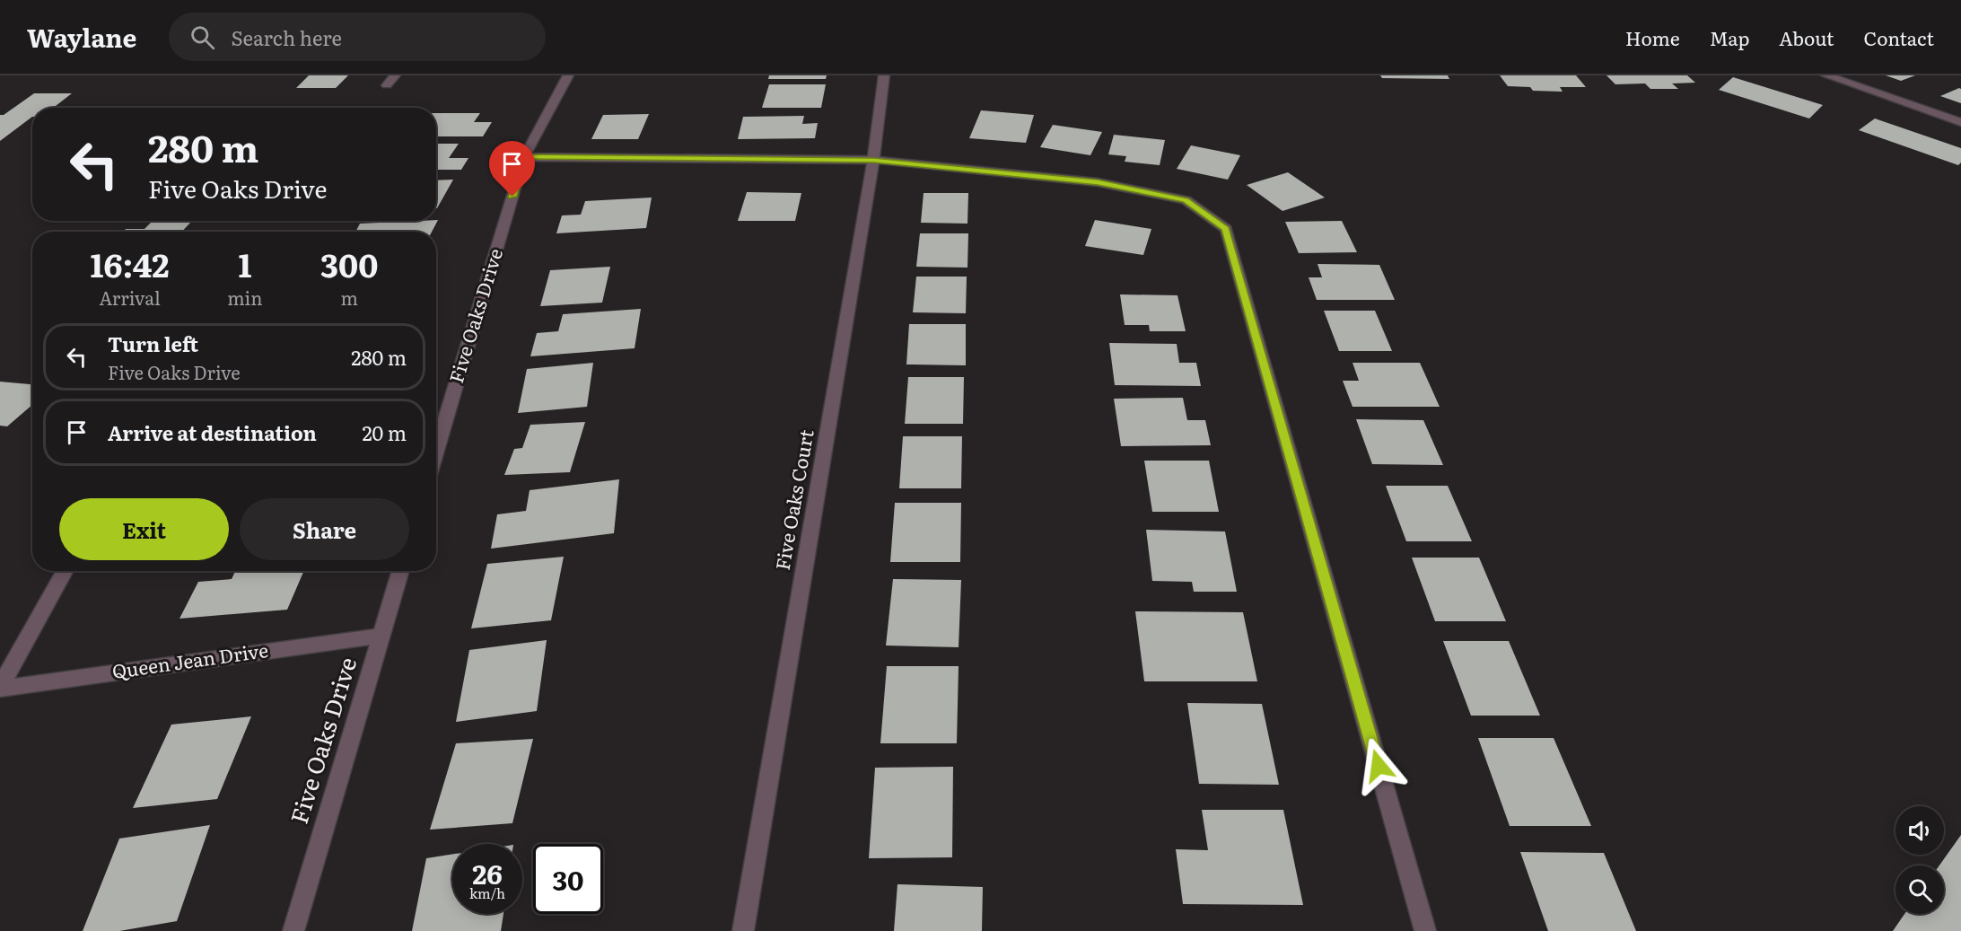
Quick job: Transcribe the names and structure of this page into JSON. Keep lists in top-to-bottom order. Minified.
{"streets":{"street":["Five Oaks Drive","Five Oaks Court","Queen Jean Drive"]},"crossings":[["Five Oaks Drive","Queen Jean Drive"]],"page":{"header":"Waylane","search":"Search here","nav":["Home","Map","About","Contact"],"turn":["280 m","Five Oaks Drive"],"eta":["16:42","Arrival","1","min","300","m"],"list":[{"name":"Turn left","note":"Five Oaks Drive","value":"280 m"},{"name":"Arrive at destination","value":"20 m"}],"buttons":["Exit","Share"],"speed":"26 km/h","limit":"30"}}
